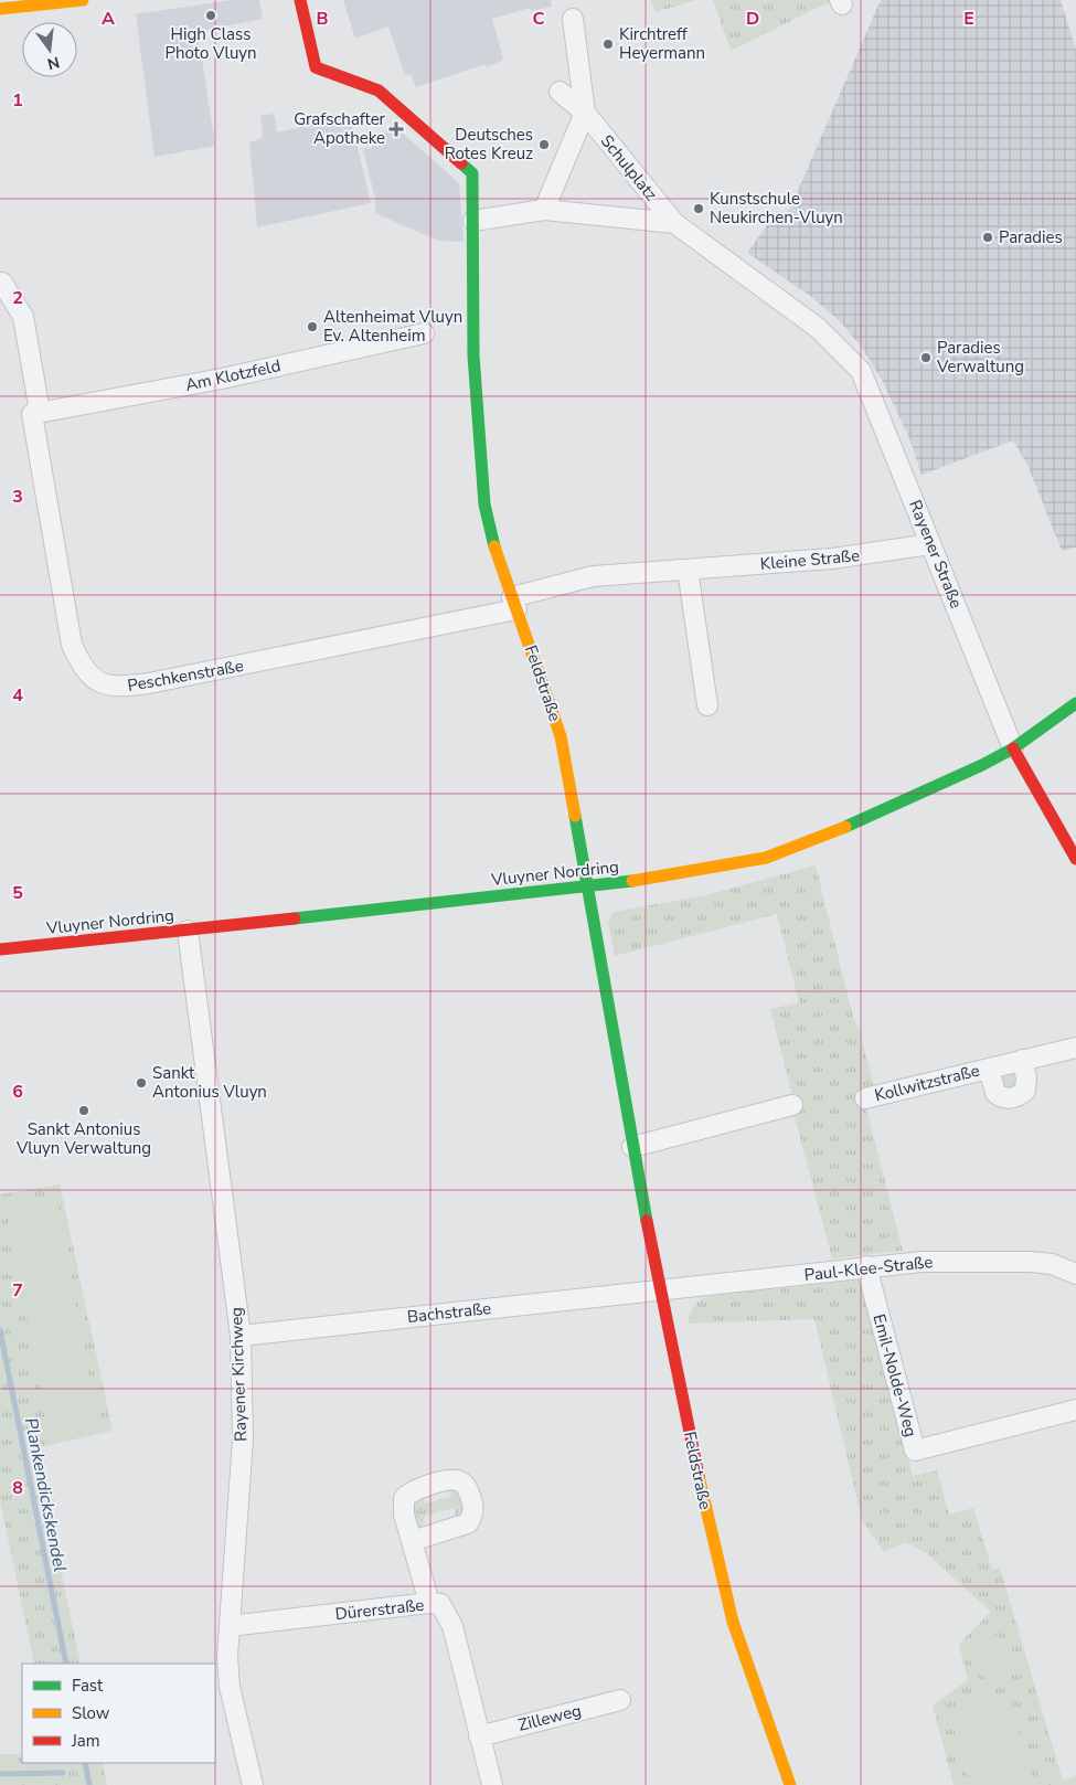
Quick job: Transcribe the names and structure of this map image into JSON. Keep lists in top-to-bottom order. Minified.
{"streets":{"street":["Schulplatz","Am Klotzfeld","Rayener Straße","Kleine Straße","Peschkenstraße","Feldstraße","Vluyner Nordring","Kollwitzstraße","Paul-Klee-Straße","Bachstraße","Rayener Kirchweg","Emil-Nolde-Weg","Dürerstraße","Zilleweg"]},"crossings":[["Schulplatz","Rayener Straße"],["Schulplatz","Feldstraße"],["Am Klotzfeld","Peschkenstraße"],["Rayener Straße","Kleine Straße"],["Rayener Straße","Vluyner Nordring"],["Kleine Straße","Peschkenstraße"],["Kleine Straße","Feldstraße"],["Peschkenstraße","Feldstraße"],["Feldstraße","Vluyner Nordring"],["Feldstraße","Paul-Klee-Straße"],["Feldstraße","Bachstraße"],["Vluyner Nordring","Rayener Kirchweg"],["Paul-Klee-Straße","Bachstraße"],["Paul-Klee-Straße","Emil-Nolde-Weg"],["Bachstraße","Rayener Kirchweg"],["Rayener Kirchweg","Dürerstraße"],["Dürerstraße","Zilleweg"]],"water":["Plankendickskendel"],"places":{"other":["High Class Photo Vluyn","Kirchtreff Heyermann","Deutsches Rotes Kreuz","Kunstschule Neukirchen-Vluyn","Paradies","Altenheimat Vluyn Ev. Altenheim","Paradies Verwaltung","Sankt Antonius Vluyn","Sankt Antonius Vluyn Verwaltung"],"health":["Grafschafter Apotheke"]},"legend":["Fast","Slow","Jam"],"north":"bottom","grid":{"columns":["A","B","C","D","E"],"rows":["1","2","3","4","5","6","7","8"]}}
